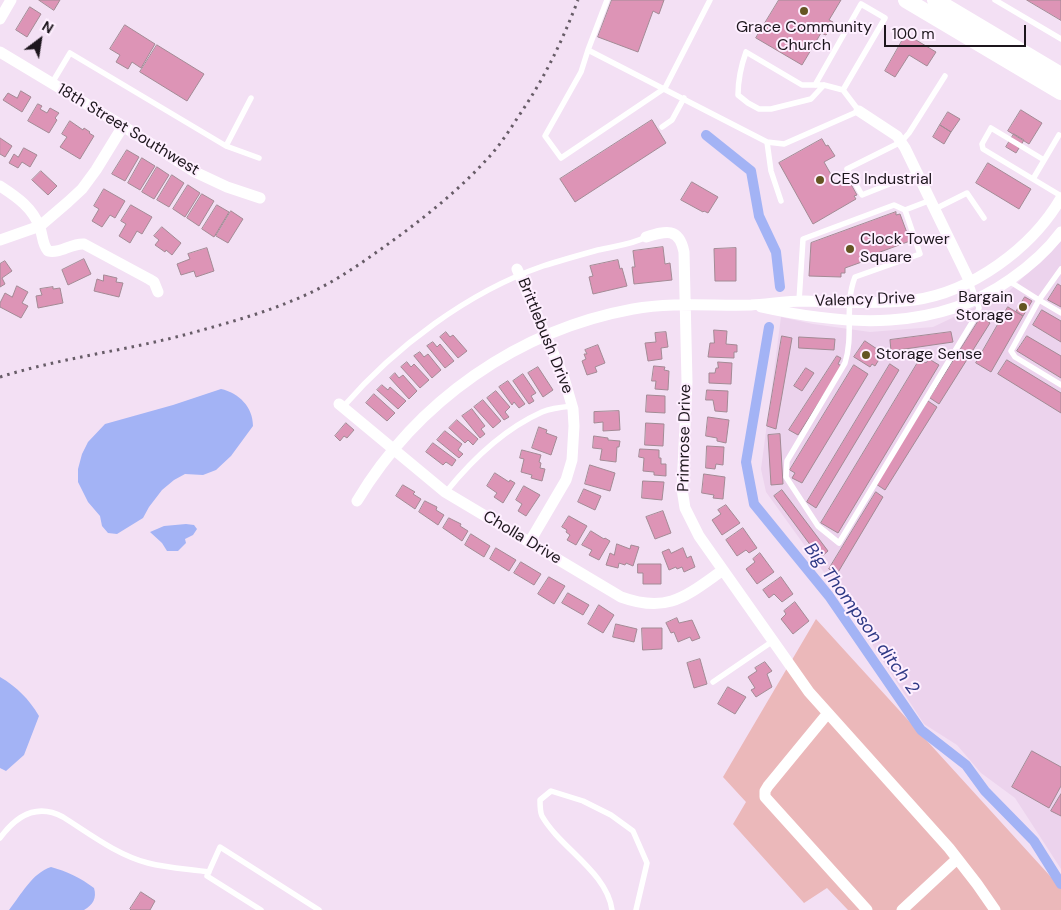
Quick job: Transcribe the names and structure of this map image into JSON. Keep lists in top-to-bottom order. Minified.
{"streets":{"street":["18th Street Southwest","Valency Drive","Brittlebush Drive","Primrose Drive","Cholla Drive"]},"crossings":[["Valency Drive","Brittlebush Drive"],["Valency Drive","Primrose Drive"],["Valency Drive","Cholla Drive"],["Brittlebush Drive","Cholla Drive"],["Primrose Drive","Cholla Drive"]],"water":["Big Thompson ditch 2"],"places":["Grace Community Church","CES Industrial","Clock Tower Square","Bargain Storage","Storage Sense"],"scale_bar":"100 m","north":"top right"}
